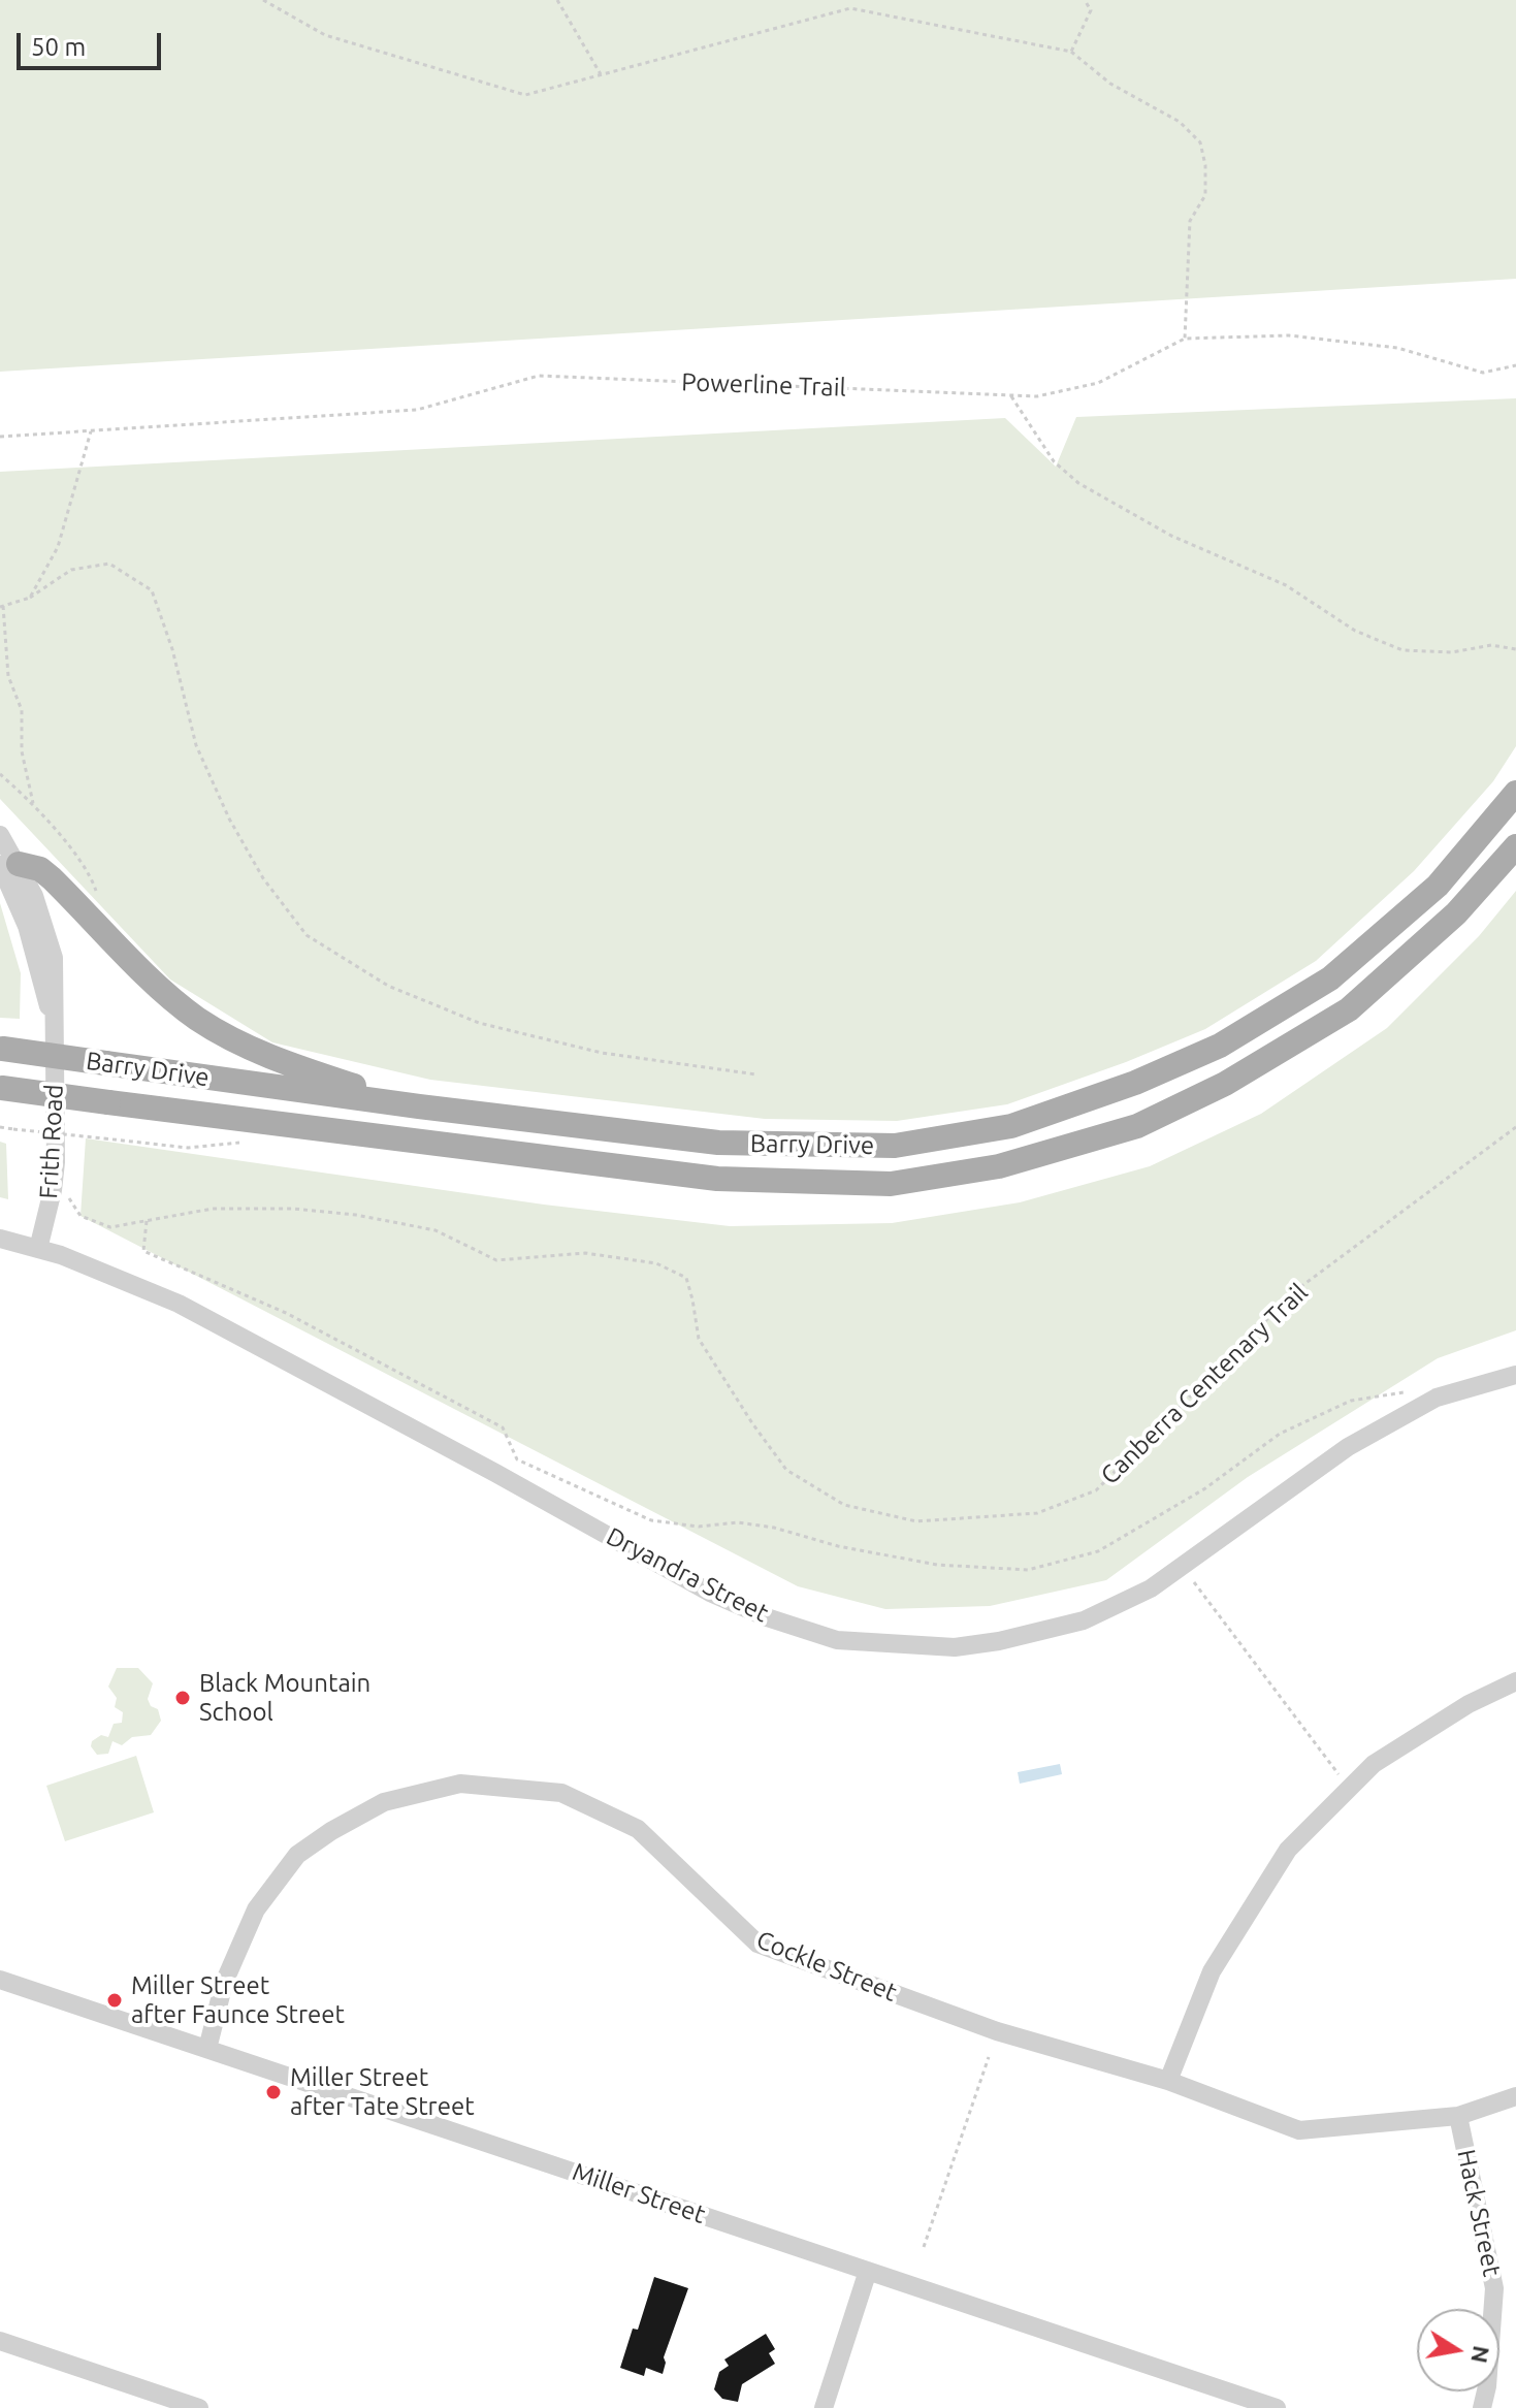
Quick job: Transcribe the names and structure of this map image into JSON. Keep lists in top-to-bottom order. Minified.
{"streets":{"main road":["Barry Drive"],"street":["Frith Road","Dryandra Street","Cockle Street","Miller Street","Hack Street"],"path":["Powerline Trail","Canberra Centenary Trail"]},"crossings":[["Frith Road","Dryandra Street"],["Cockle Street","Miller Street"],["Cockle Street","Hack Street"]],"places":["Black Mountain School","Miller Street after Faunce Street","Miller Street after Tate Street"],"scale_bar":"50 m","north":"right"}
